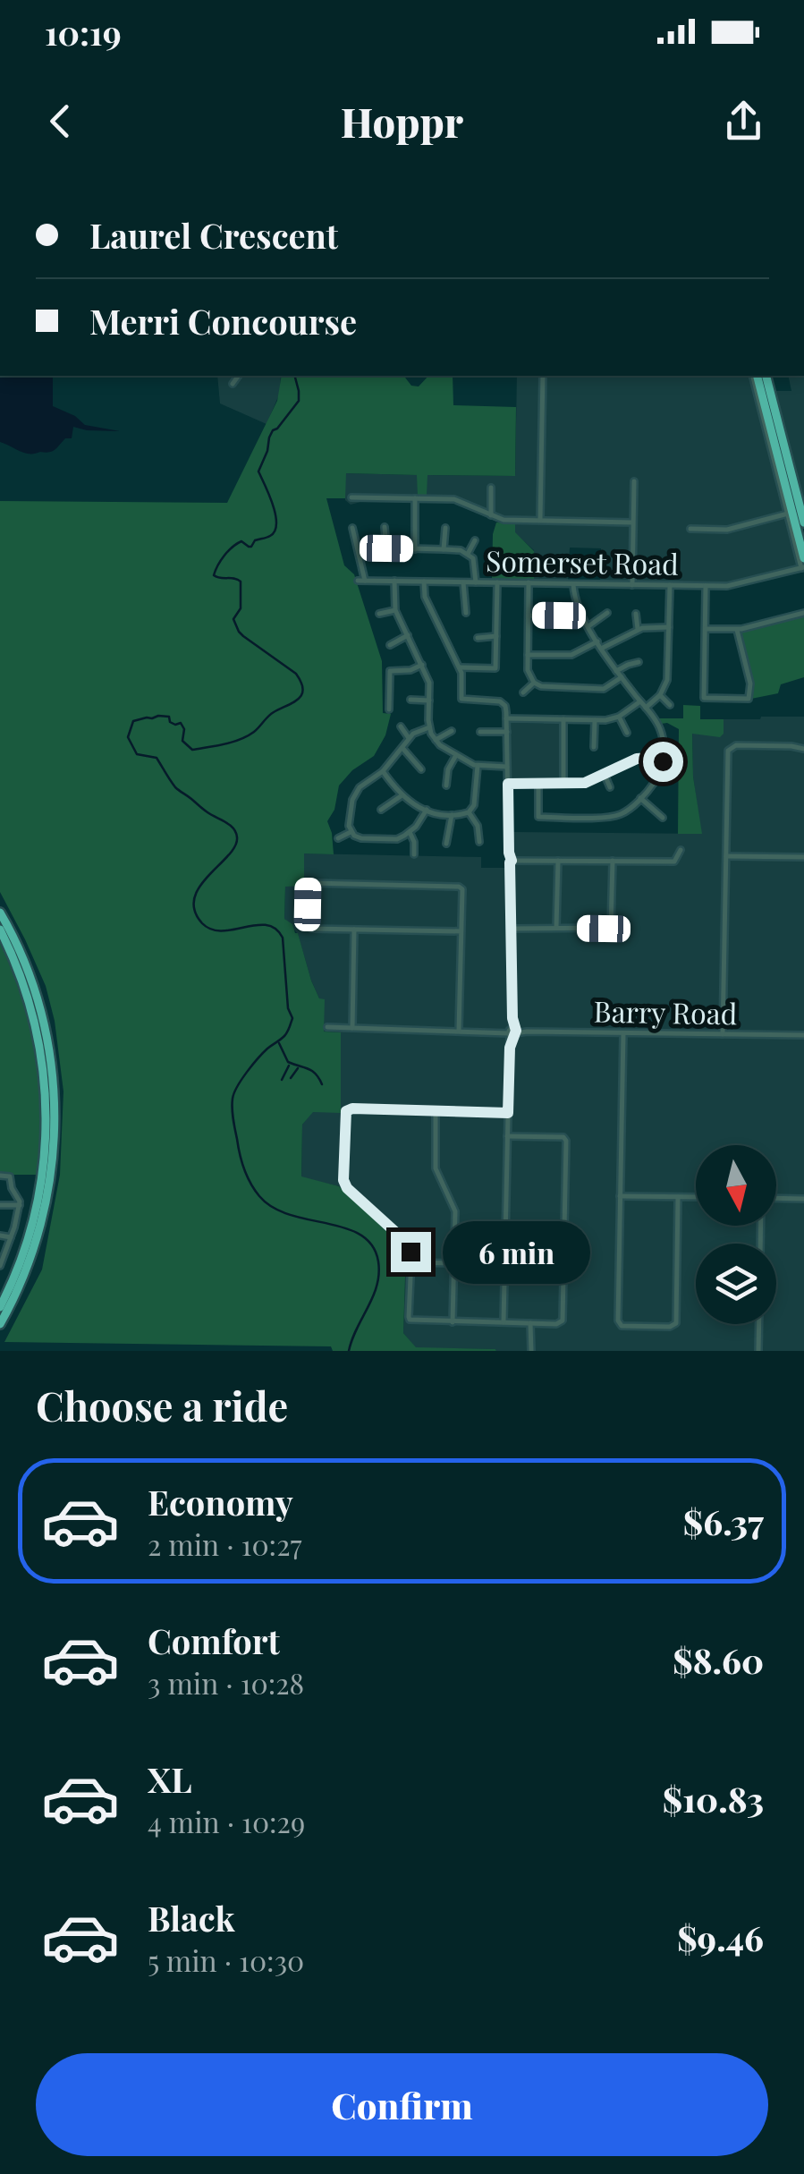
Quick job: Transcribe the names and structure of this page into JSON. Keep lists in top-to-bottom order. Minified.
{"streets":{"street":["Somerset Road","Barry Road"]},"north":"bottom","page":{"status":"10:19","header":"Hoppr","banner":["Laurel Crescent","Merri Concourse"],"bubble":"6 min","heading":"Choose a ride","list":[{"name":"Economy","note":"2 min · 10:27","value":"$6.37"},{"name":"Comfort","note":"3 min · 10:28","value":"$8.60"},{"name":"XL","note":"4 min · 10:29","value":"$10.83"},{"name":"Black","note":"5 min · 10:30","value":"$9.46"}],"buttons":"Confirm"}}
